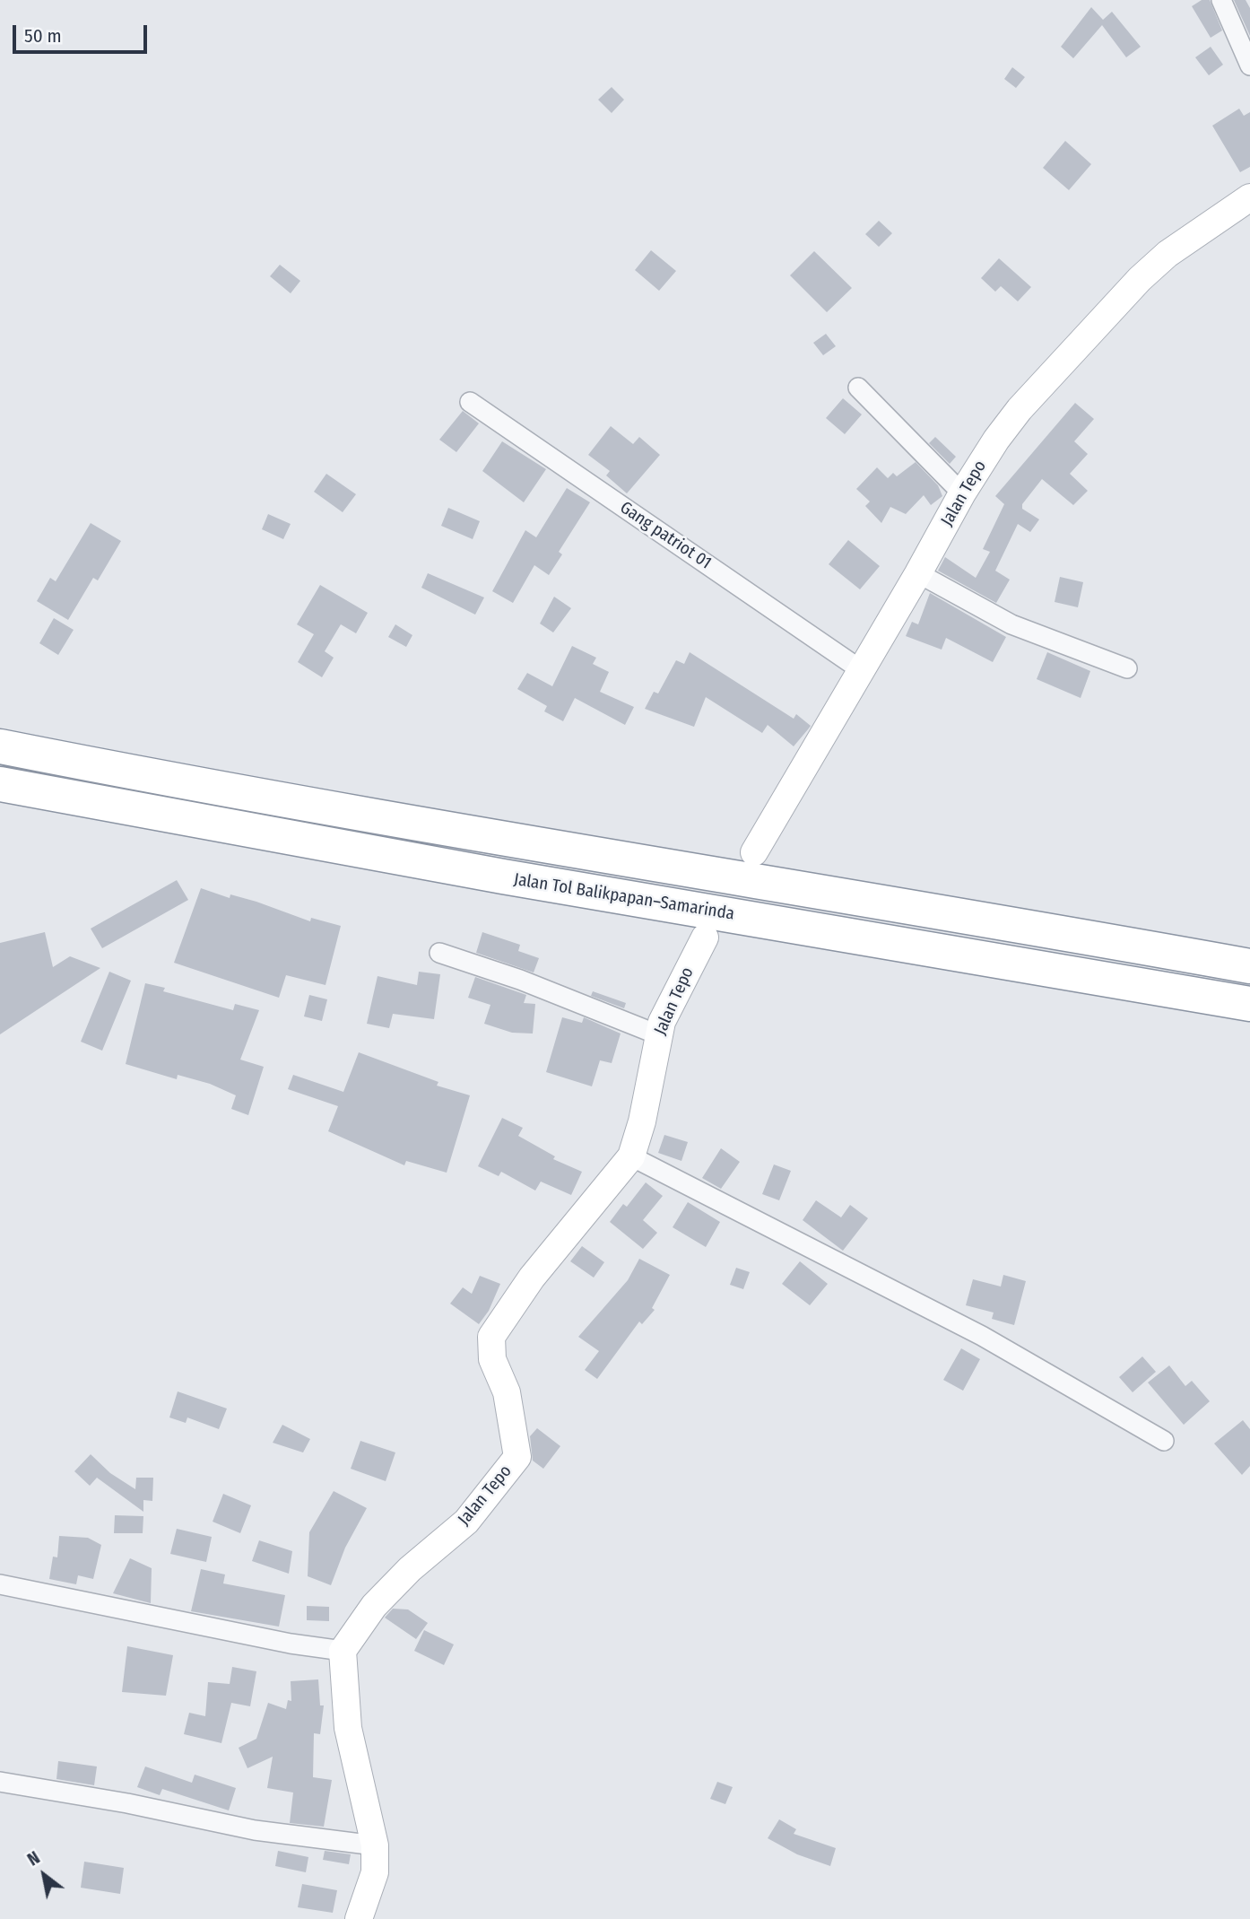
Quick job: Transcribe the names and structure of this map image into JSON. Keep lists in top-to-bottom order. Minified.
{"streets":{"highway":["Jalan Tol Balikpapan–Samarinda"],"street":["Jalan Tepo","Gang patriot 01"]},"crossings":[["Jalan Tepo","Gang patriot 01"]],"scale_bar":"50 m","north":"top left"}
